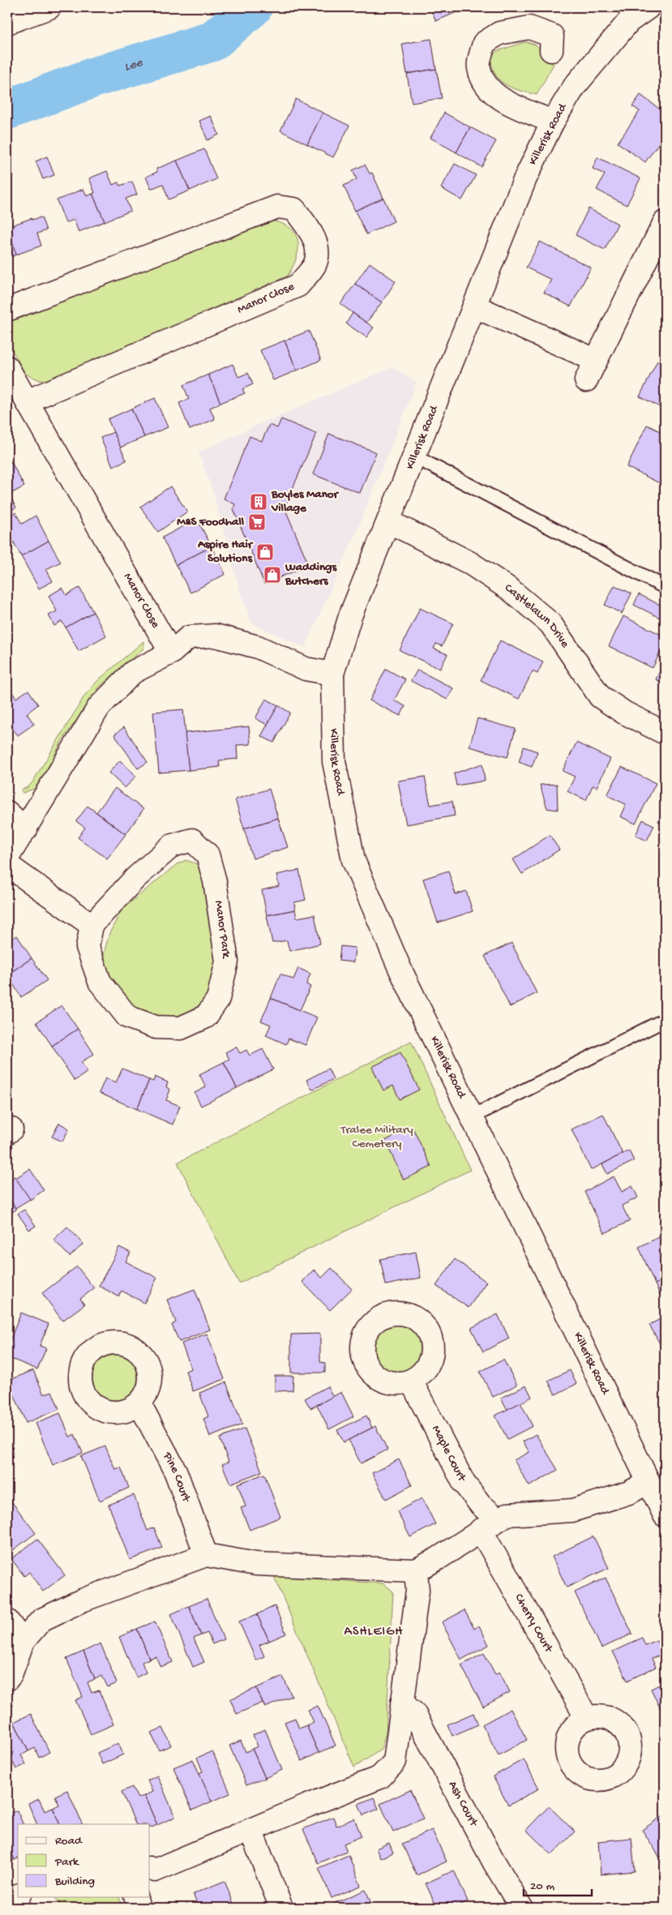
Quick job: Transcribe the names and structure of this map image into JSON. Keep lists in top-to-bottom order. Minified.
{"streets":{"street":["Killerisk Road","Manor Close","Castlelawn Drive","Manor Park","Maple Court","Pine Court","Cherry Court","Ash Court"]},"crossings":[["Killerisk Road","Castlelawn Drive"],["Maple Court","Cherry Court"]],"districts":["ASHLEIGH"],"water":["Lee"],"parks":["Tralee Military Cemetery"],"places":{"building":["Boyles Manor Village"],"supermarket":["M&S Foodhall"],"shop":["Aspire Hair Solutions","Waddings Butchers"]},"legend":["Road","Park","Building"],"scale_bar":"20 m"}
